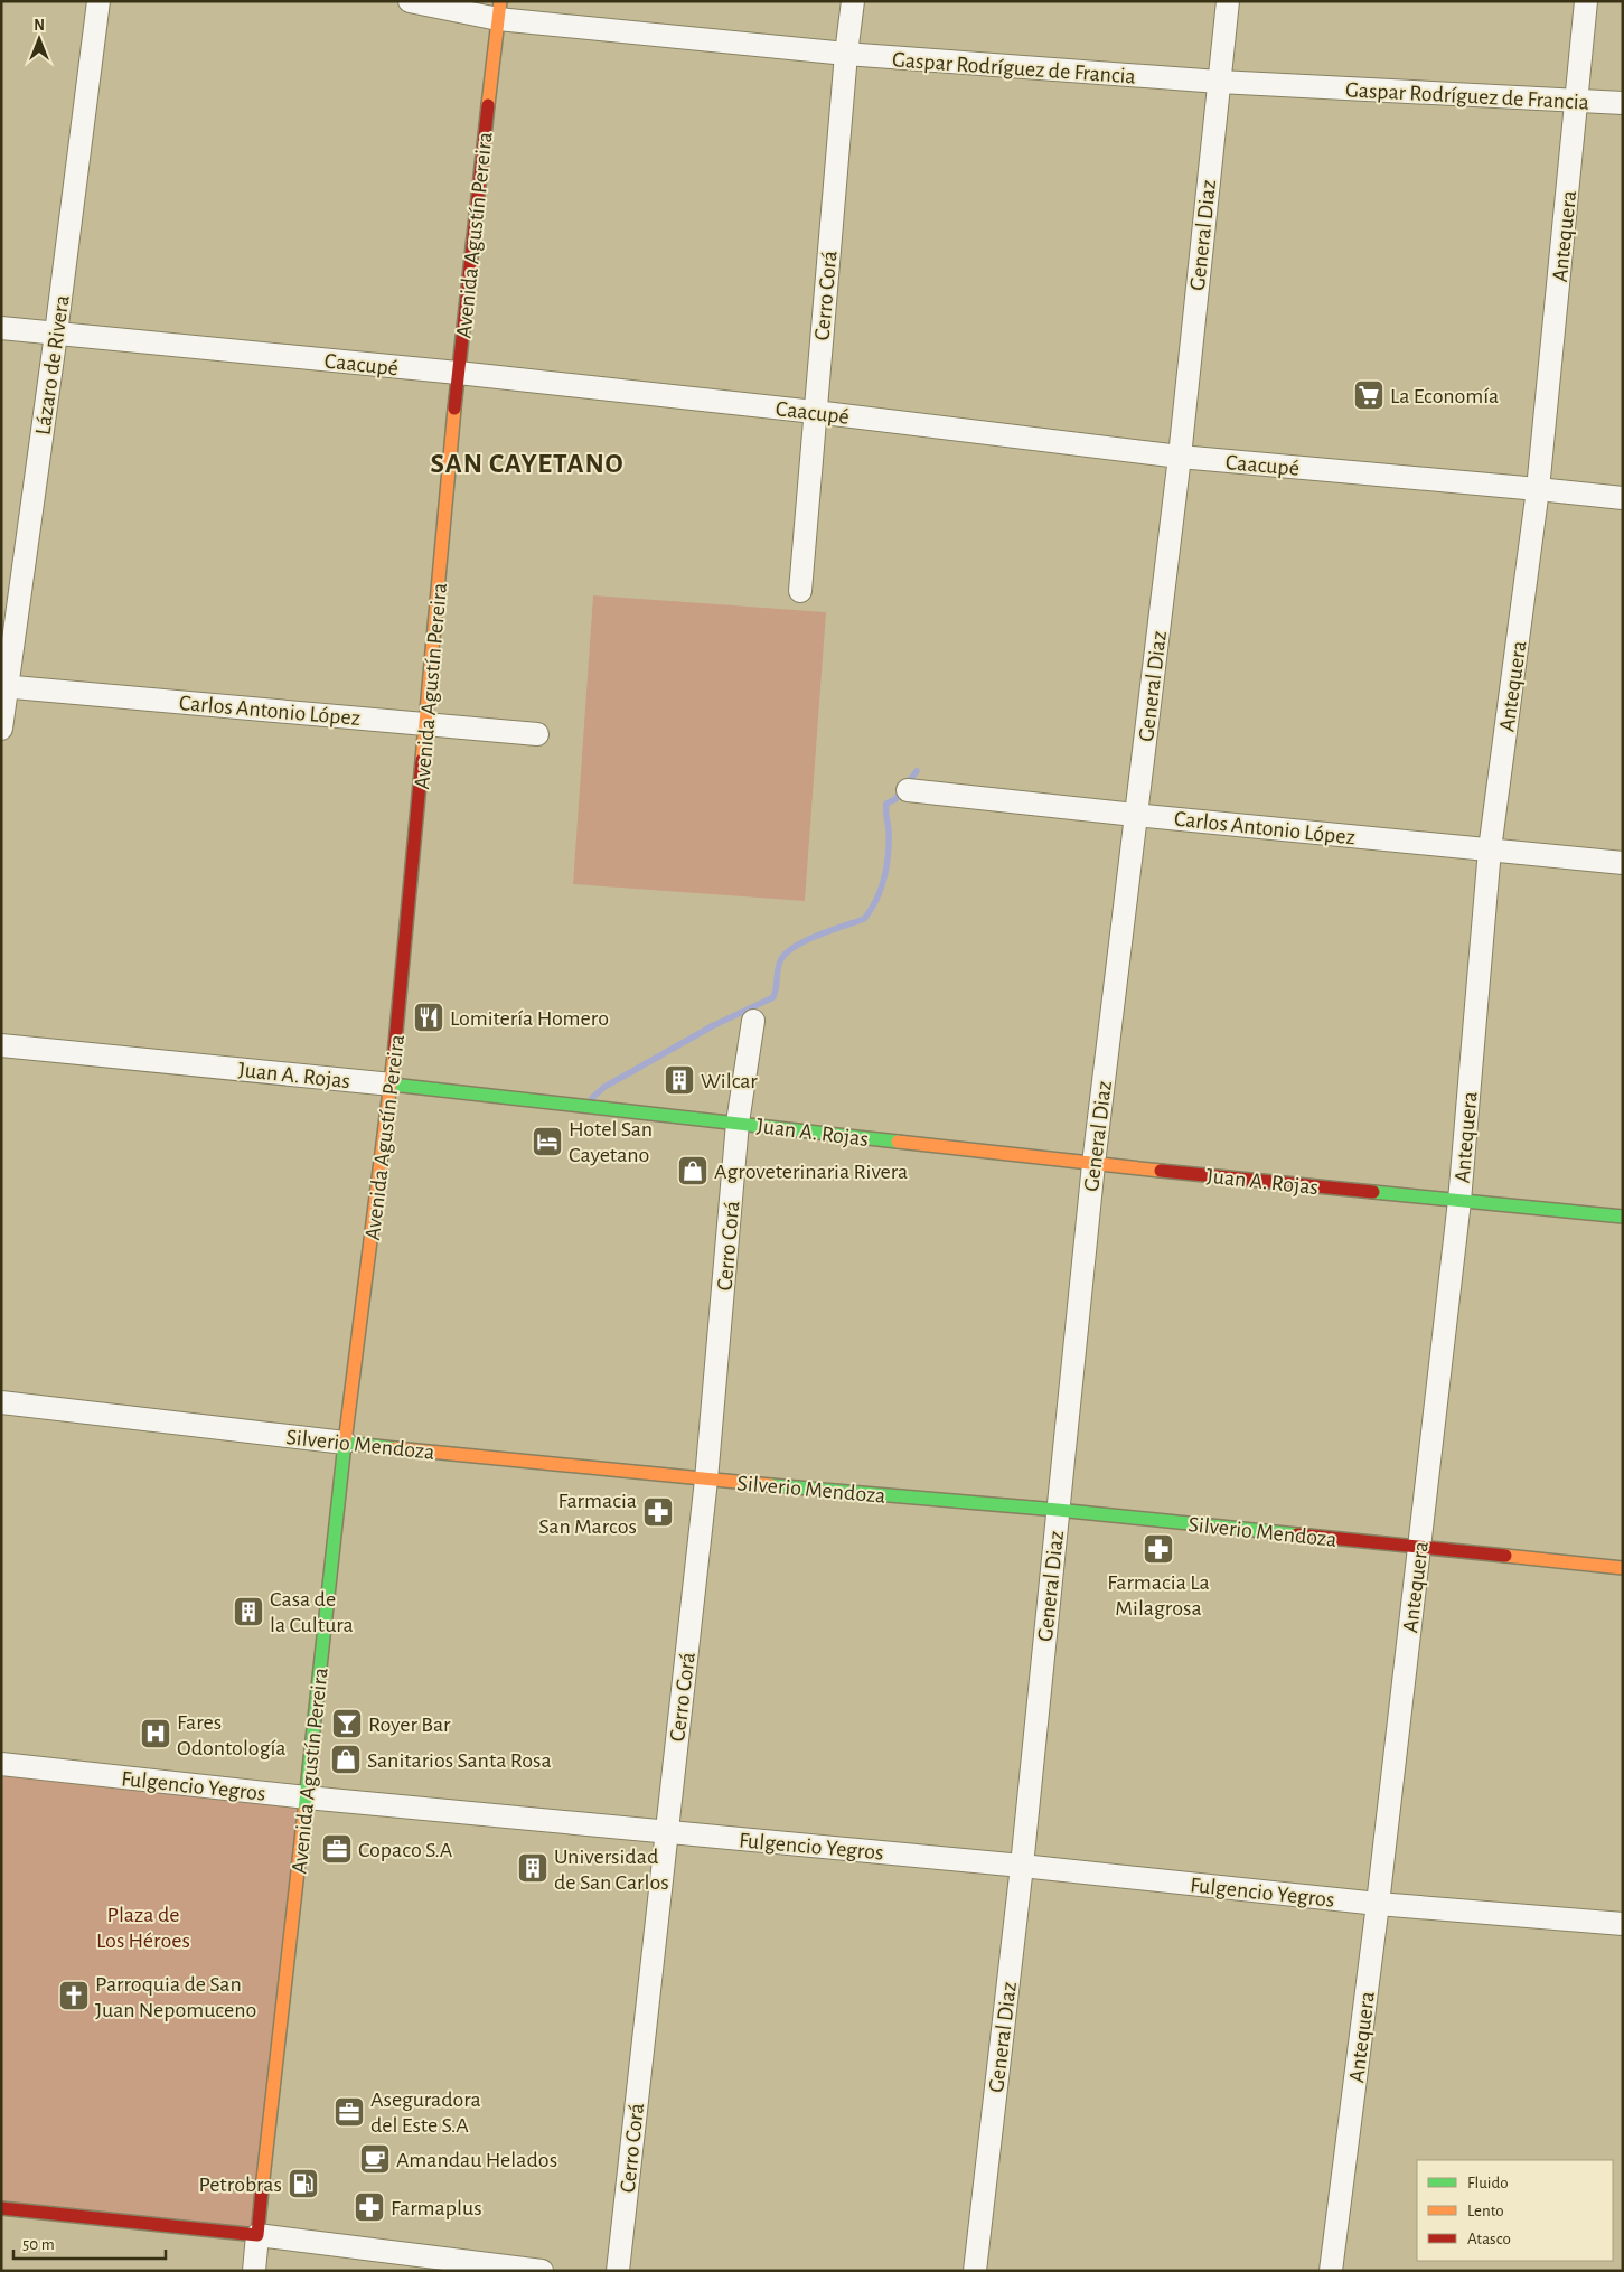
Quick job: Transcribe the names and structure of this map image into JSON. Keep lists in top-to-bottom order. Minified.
{"streets":{"main road":["Avenida Agustín Pereira","Juan A. Rojas","Silverio Mendoza"],"street":["Gaspar Rodríguez de Francia","General Diaz","Antequera","Cerro Corá","Caacupé","Lázaro de Rivera","Carlos Antonio López","Fulgencio Yegros"]},"crossings":[["Gaspar Rodríguez de Francia","Avenida Agustín Pereira"],["Gaspar Rodríguez de Francia","General Diaz"],["Gaspar Rodríguez de Francia","Antequera"],["Gaspar Rodríguez de Francia","Cerro Corá"],["Avenida Agustín Pereira","Caacupé"],["Avenida Agustín Pereira","Carlos Antonio López"],["Avenida Agustín Pereira","Juan A. Rojas"],["Avenida Agustín Pereira","Silverio Mendoza"],["Avenida Agustín Pereira","Fulgencio Yegros"],["General Diaz","Caacupé"],["General Diaz","Carlos Antonio López"],["General Diaz","Juan A. Rojas"],["General Diaz","Silverio Mendoza"],["General Diaz","Fulgencio Yegros"],["Antequera","Caacupé"],["Antequera","Carlos Antonio López"],["Antequera","Juan A. Rojas"],["Antequera","Silverio Mendoza"],["Antequera","Fulgencio Yegros"],["Cerro Corá","Caacupé"],["Cerro Corá","Juan A. Rojas"],["Cerro Corá","Silverio Mendoza"],["Cerro Corá","Fulgencio Yegros"],["Caacupé","Lázaro de Rivera"],["Lázaro de Rivera","Carlos Antonio López"]],"districts":["SAN CAYETANO"],"parks":["Plaza de Los Héroes"],"places":{"supermarket":["La Economía"],"restaurant":["Lomitería Homero"],"building":["Wilcar","Casa de la Cultura","Universidad de San Carlos"],"hotel":["Hotel San Cayetano"],"shop":["Agroveterinaria Rivera","Sanitarios Santa Rosa"],"pharmacy":["Farmacia San Marcos","Farmacia La Milagrosa","Farmaplus"],"bar":["Royer Bar"],"hospital":["Fares Odontología"],"office":["Copaco S.A","Aseguradora del Este S.A"],"church":["Parroquia de San Juan Nepomuceno"],"cafe":["Amandau Helados"],"fuel station":["Petrobras"]},"legend":["Fluido","Lento","Atasco"],"scale_bar":"50 m","north":"top"}
